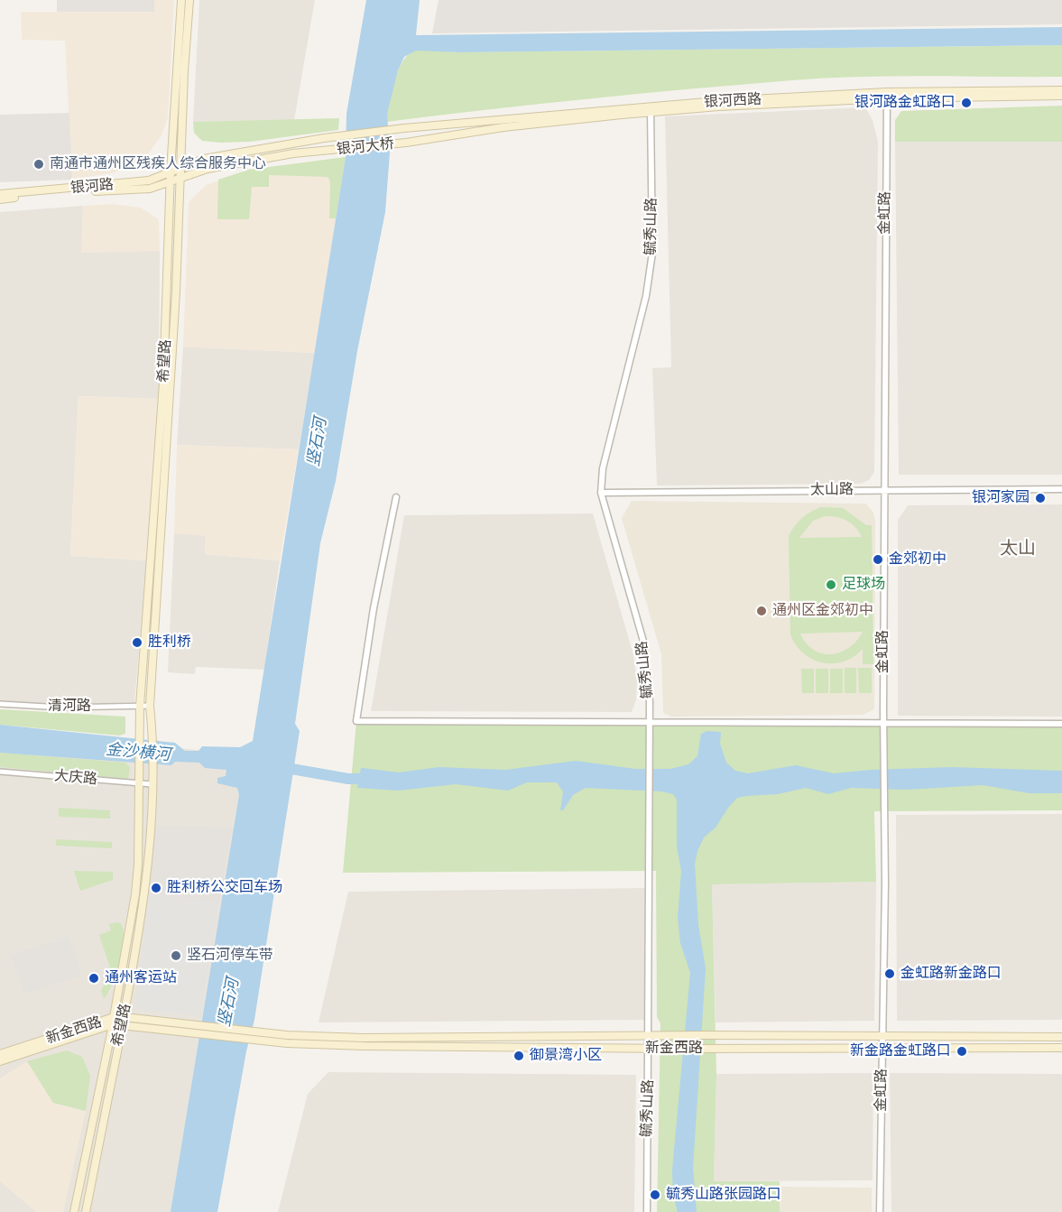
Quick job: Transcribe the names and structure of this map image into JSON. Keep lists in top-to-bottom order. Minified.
{"streets":{"main road":["银河西路","银河大桥","银河路","希望路","新金西路"],"street":["金虹路","毓秀山路","太山路","清河路","大庆路"]},"crossings":[["银河西路","银河大桥"],["银河西路","金虹路"],["银河西路","毓秀山路"],["银河大桥","银河路"],["银河大桥","希望路"],["银河路","希望路"],["金虹路","太山路"],["金虹路","新金西路"],["毓秀山路","太山路"],["毓秀山路","新金西路"],["希望路","清河路"],["希望路","大庆路"],["希望路","新金西路"]],"districts":["太山"],"water":["竖石河","金沙横河"],"places":["银河路金虹路口","南通市通州区残疾人综合服务中心","银河家园","金郊初中","足球场","通州区金郊初中","胜利桥","胜利桥公交回车场","竖石河停车带","金虹路新金路口","通州客运站","新金路金虹路口","御景湾小区","毓秀山路张园路口"]}
